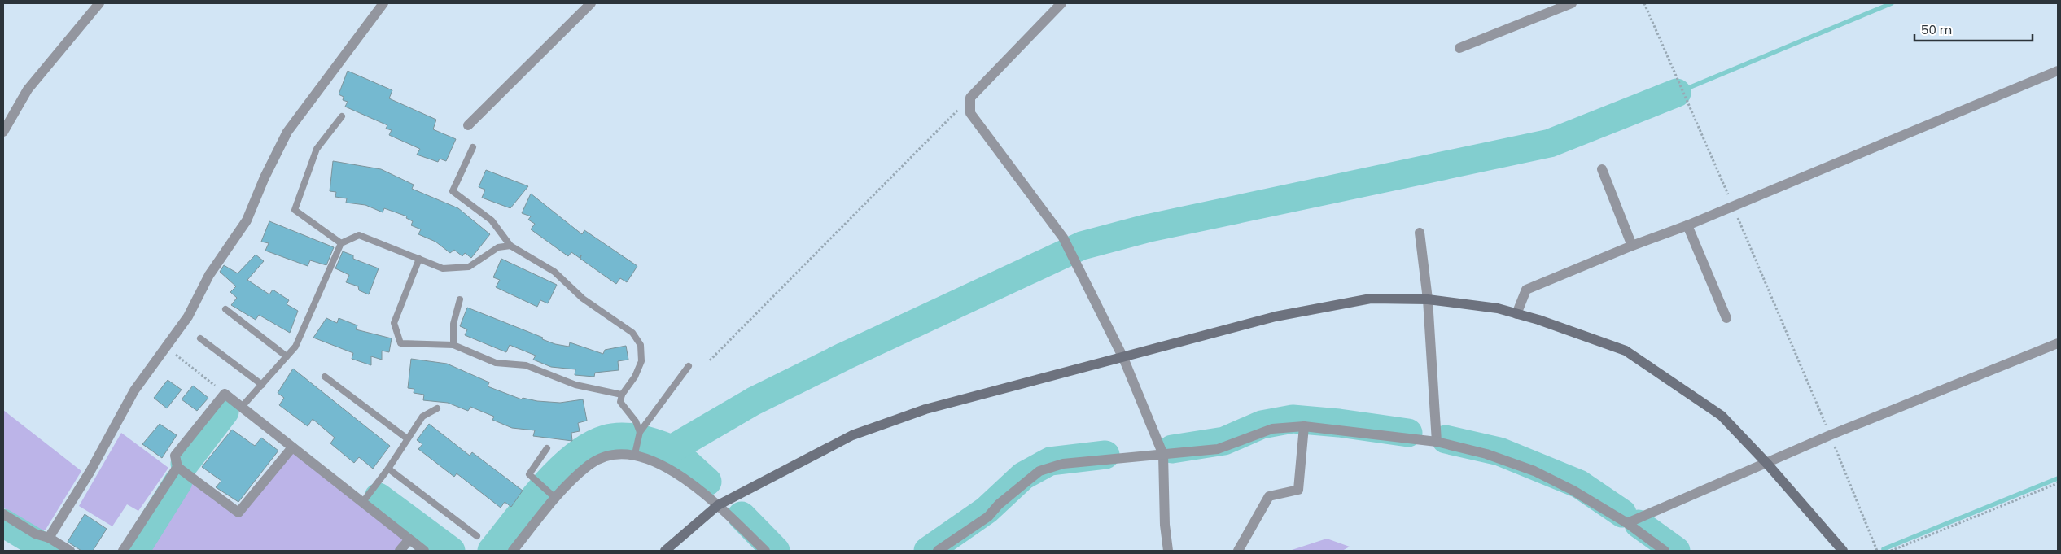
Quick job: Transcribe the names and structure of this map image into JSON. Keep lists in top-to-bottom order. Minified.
{"scale_bar":"50 m"}
